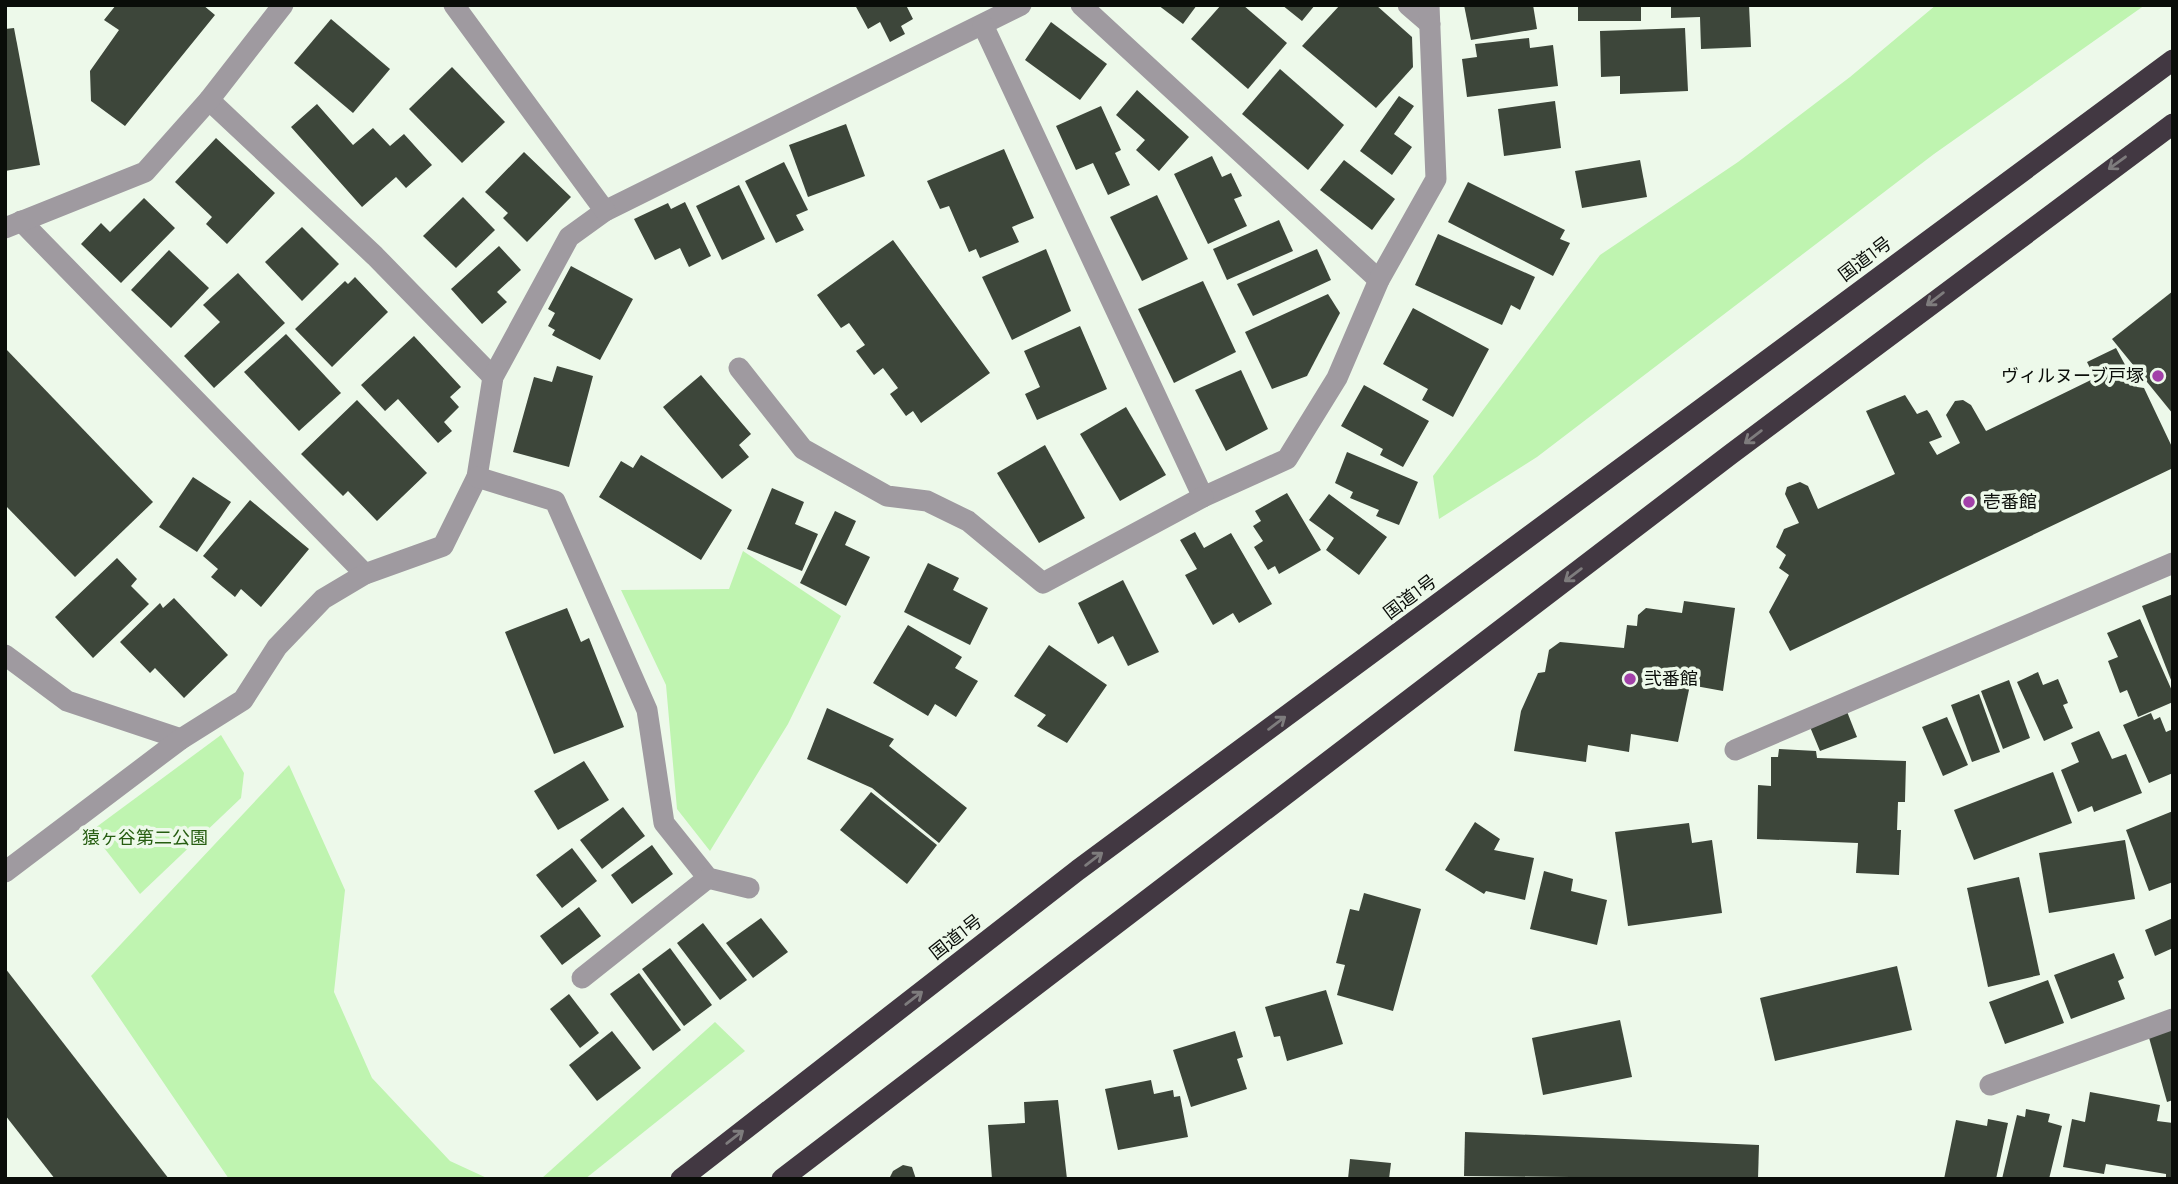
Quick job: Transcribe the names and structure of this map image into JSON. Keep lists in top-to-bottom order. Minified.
{"streets":{"highway":["国道1号"]},"parks":["猿ヶ谷第二公園"],"places":["ヴィルヌーブ戸塚","壱番館","弐番館"]}
